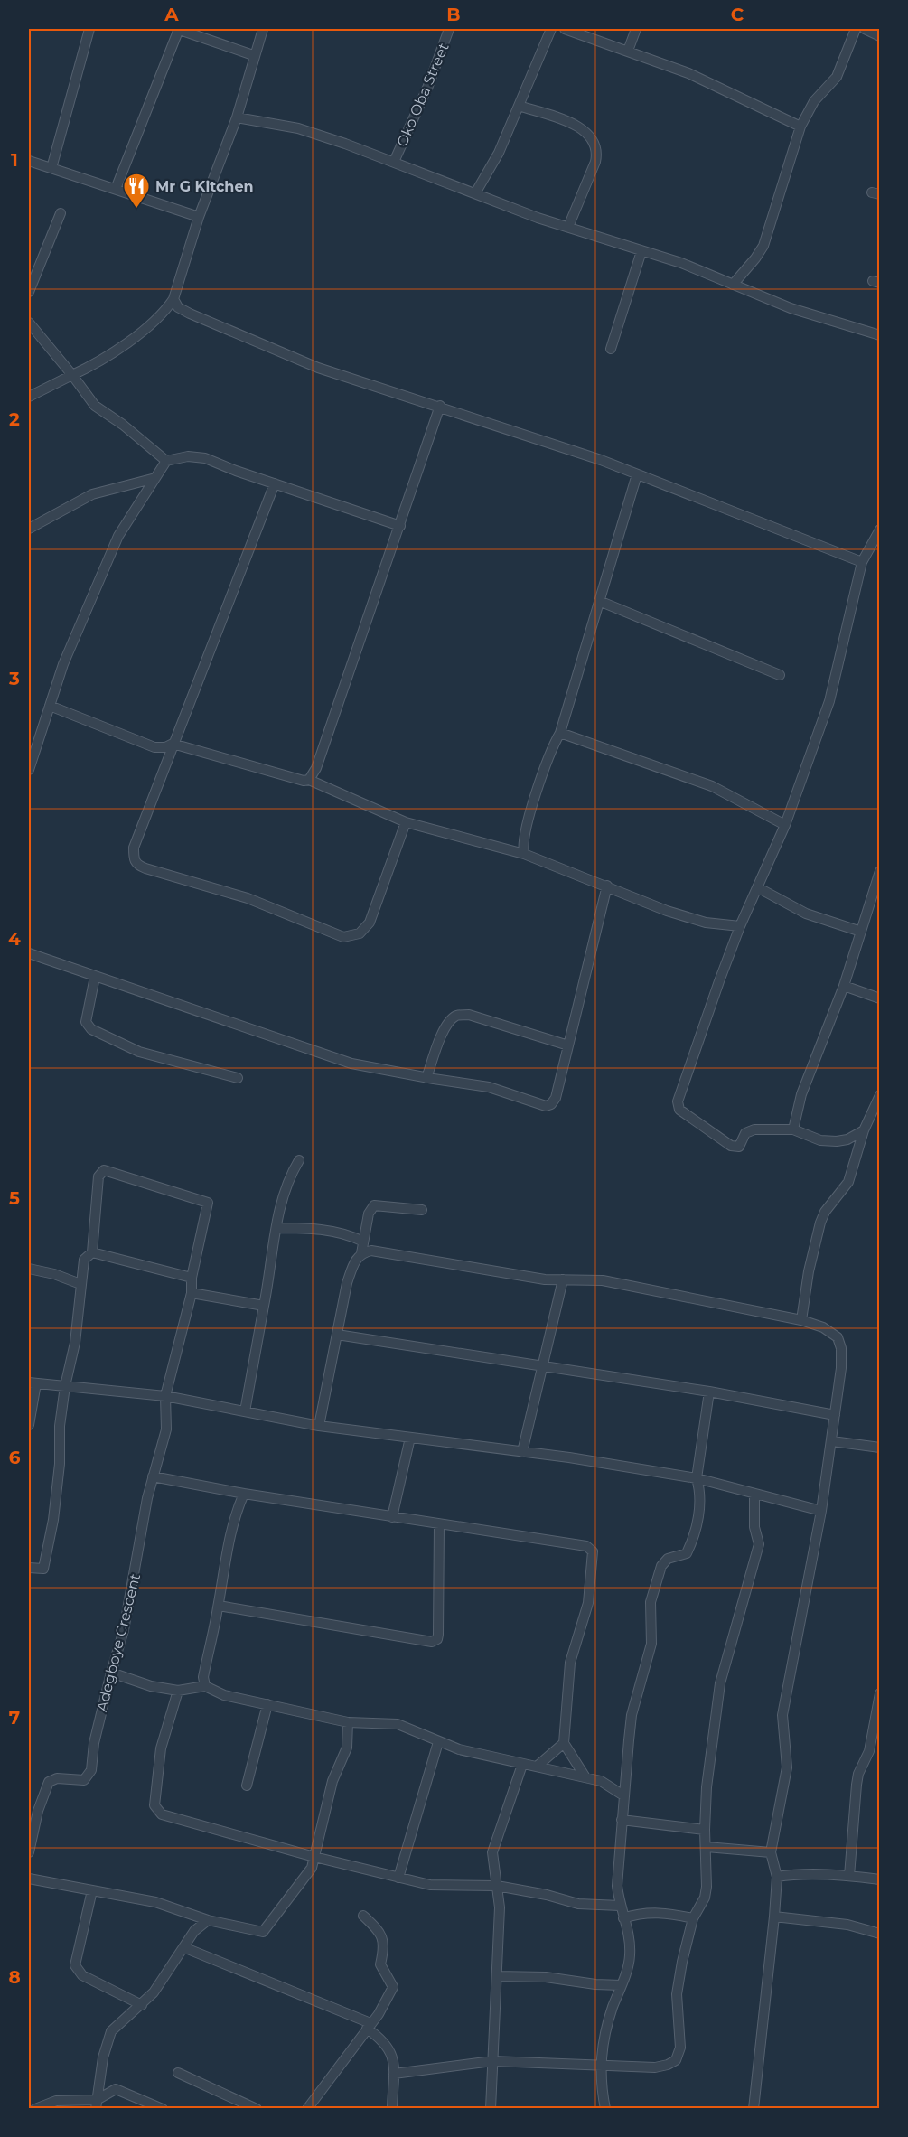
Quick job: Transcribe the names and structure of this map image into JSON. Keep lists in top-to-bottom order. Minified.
{"streets":{"street":["Oko Oba Street","Adegboye Crescent"]},"places":{"restaurant":["Mr G Kitchen"]},"grid":{"columns":["A","B","C"],"rows":["1","2","3","4","5","6","7","8"]}}
